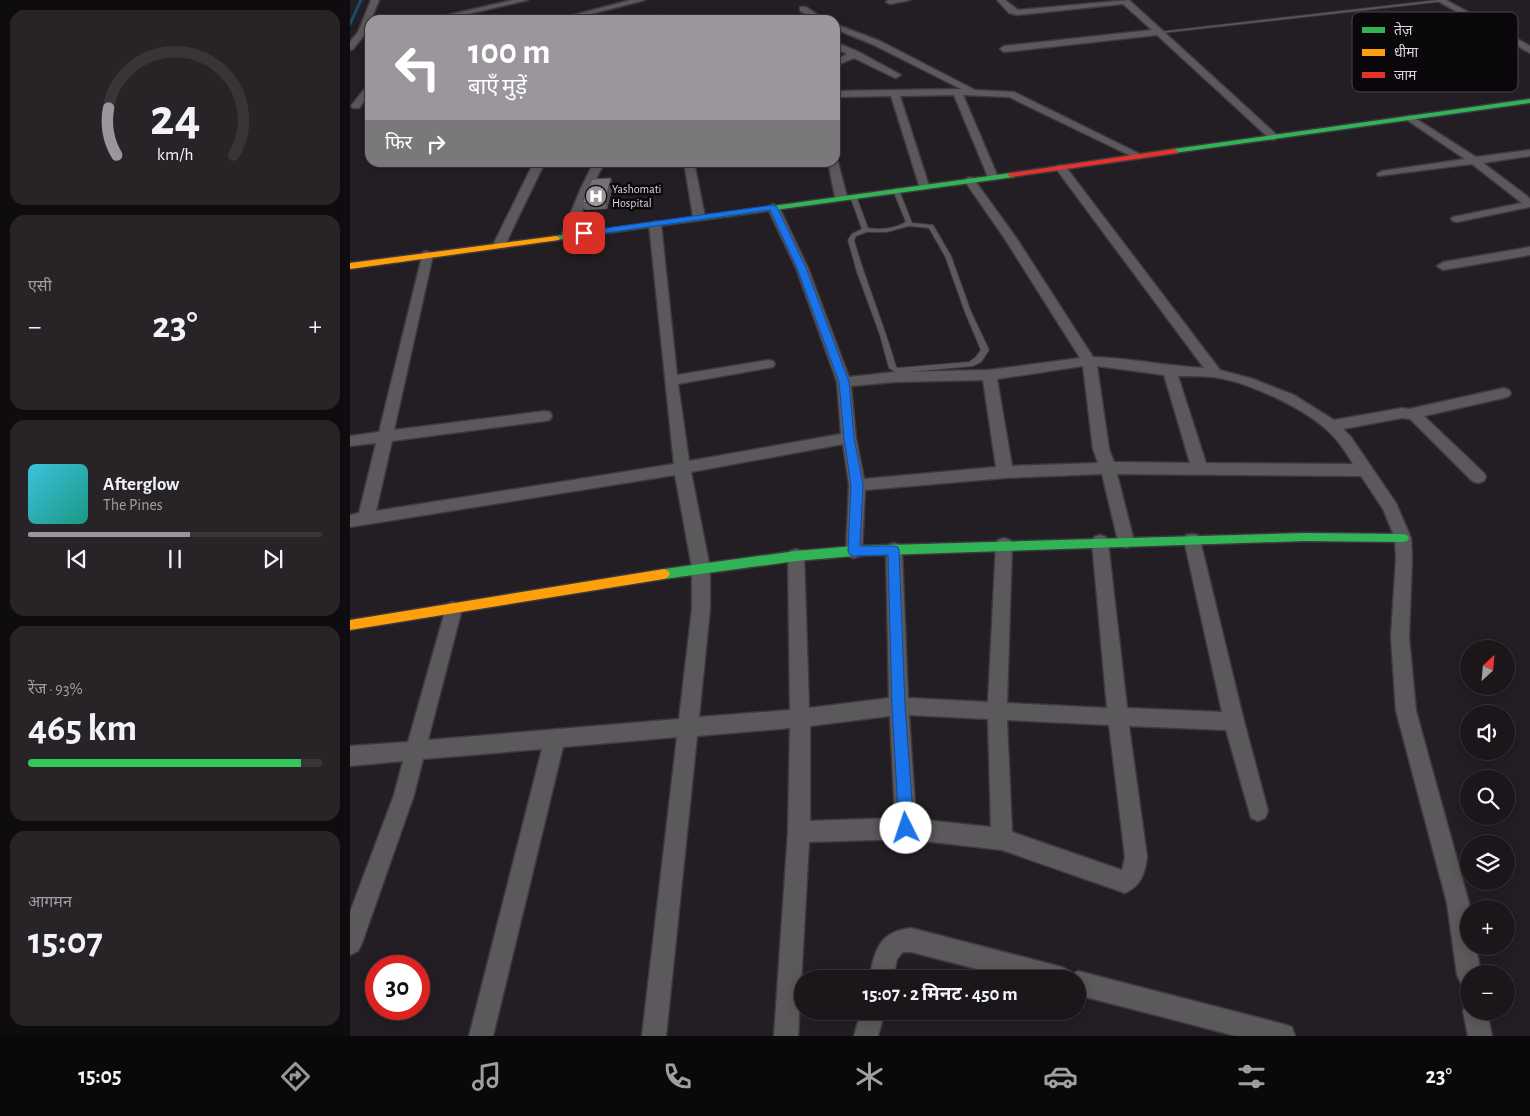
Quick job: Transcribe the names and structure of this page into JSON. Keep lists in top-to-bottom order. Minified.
{"places":{"hospital":["Yashomati Hospital"]},"legend":["तेज़","धीमा","जाम"],"north":"top right","page":{"turn":["100 m","बाएँ मुड़ें"],"then":"फिर","tile":["एसी",["रेंज · 93%","465 km"],["आगमन","15:07"]],"heat":["−","23°","+"],"song":["Afterglow","The Pines"],"map_buttons":["+","−"],"limit":"30","trip":"15:07 · 2 मिनट · 450 m","tabs":["15:05","23°"],"gauge":["24","km/h"]}}
